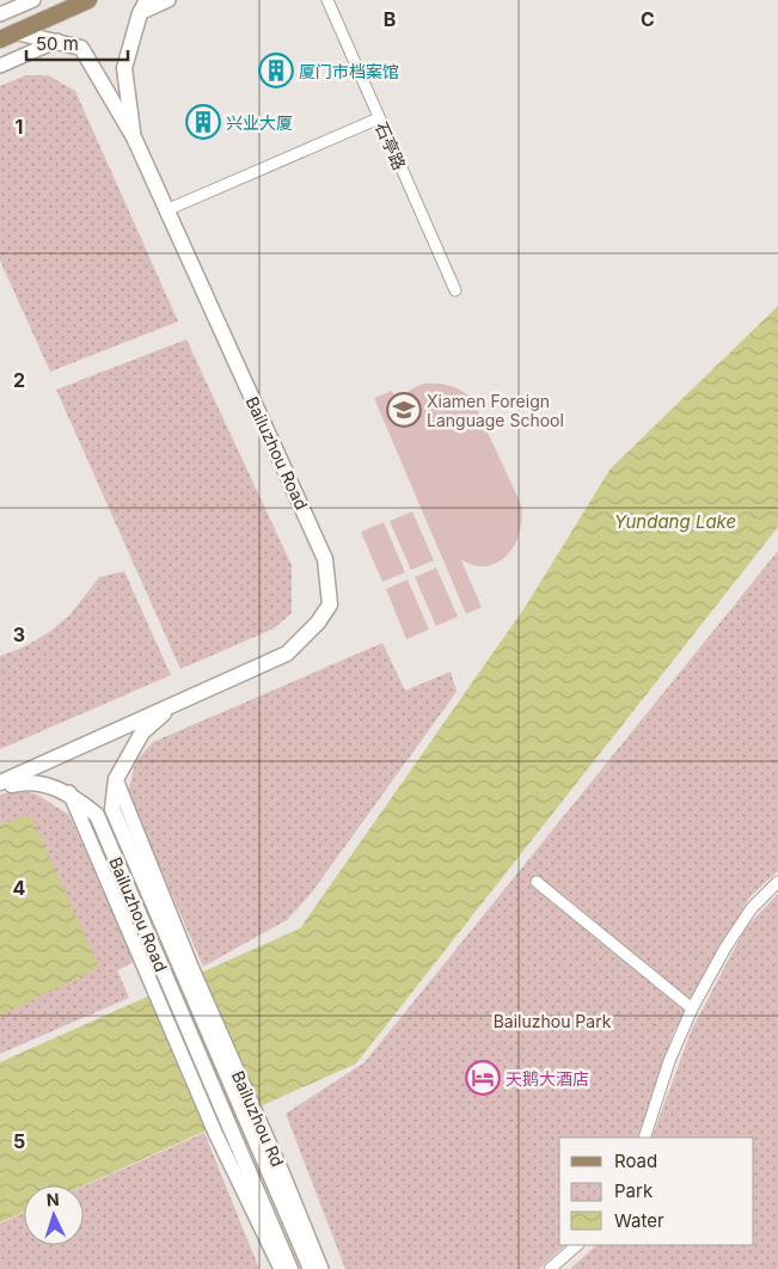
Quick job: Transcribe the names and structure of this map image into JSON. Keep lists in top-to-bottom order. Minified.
{"streets":{"main road":["Bailuzhou Road","Bailuzhou Rd"],"street":["石亭路"]},"crossings":[["Bailuzhou Road","Bailuzhou Rd"]],"water":["Yundang Lake"],"parks":["Bailuzhou Park"],"places":{"building":["厦门市档案馆","兴业大厦"],"school or university":["Xiamen Foreign Language School"],"hotel":["天鹅大酒店"]},"legend":["Road","Park","Water"],"scale_bar":"50 m","north":"top","grid":{"columns":["B","C"],"rows":["1","2","3","4","5"]}}
